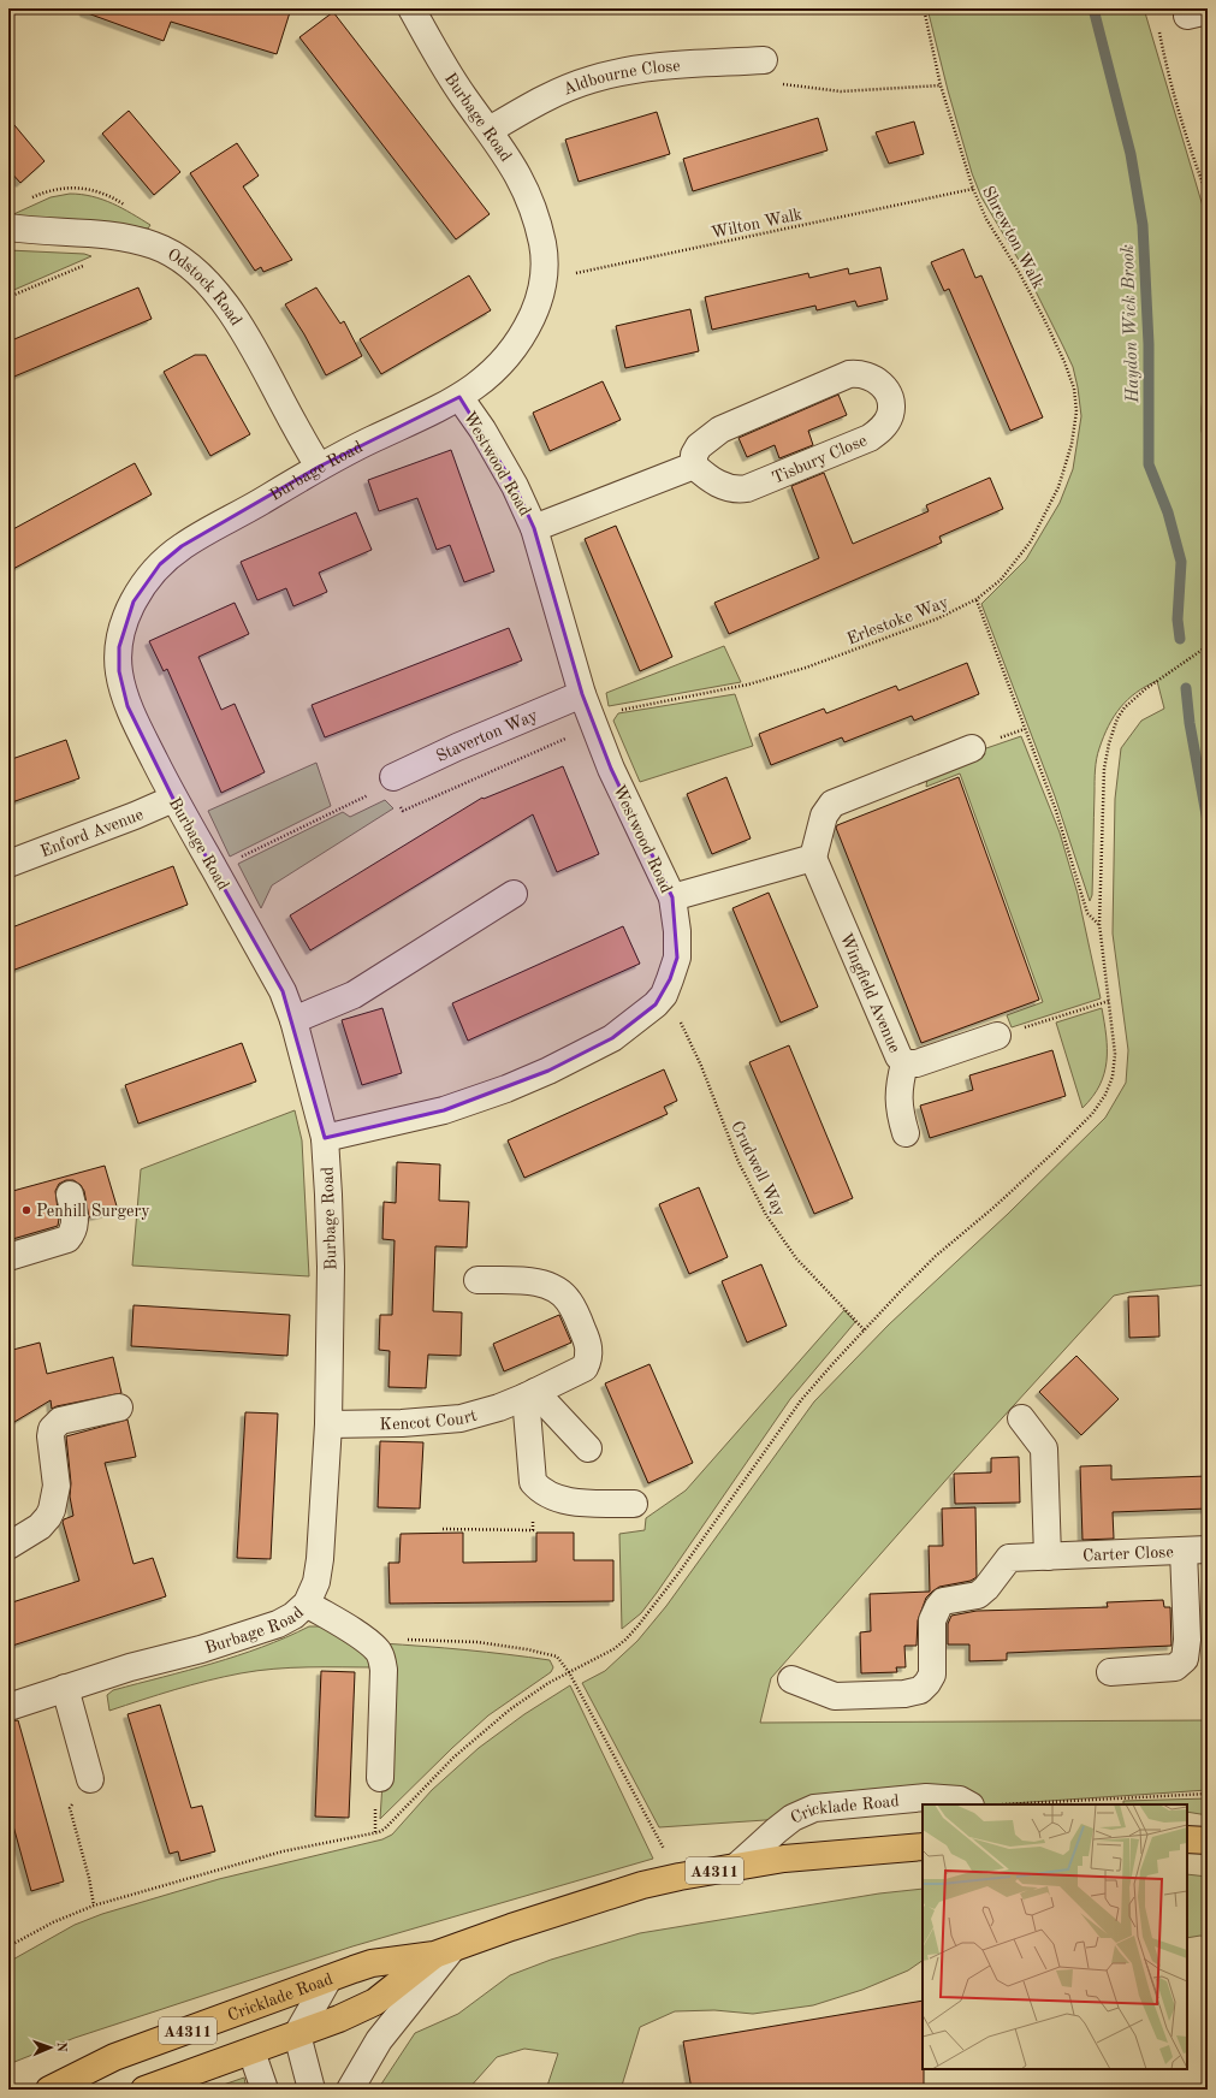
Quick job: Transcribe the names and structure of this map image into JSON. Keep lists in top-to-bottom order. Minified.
{"streets":{"main road":["Cricklade Road","A4311"],"street":["Aldbourne Close","Burbage Road","Odstock Road","Tisbury Close","Westwood Road","Staverton Way","Enford Avenue","Wingfield Avenue","Kencot Court","Carter Close"],"path":["Wilton Walk","Shrewton Walk","Erlestoke Way","Crudwell Way"]},"crossings":[["Aldbourne Close","Burbage Road"],["Burbage Road","Wilton Walk"],["Burbage Road","Odstock Road"],["Burbage Road","Westwood Road"],["Burbage Road","Enford Avenue"],["Burbage Road","Kencot Court"],["Wilton Walk","Shrewton Walk"],["Shrewton Walk","Erlestoke Way"],["Westwood Road","Erlestoke Way"],["Westwood Road","Staverton Way"],["Westwood Road","Crudwell Way"]],"water":["Haydon Wick Brook"],"places":["Penhill Surgery"],"north":"right"}
